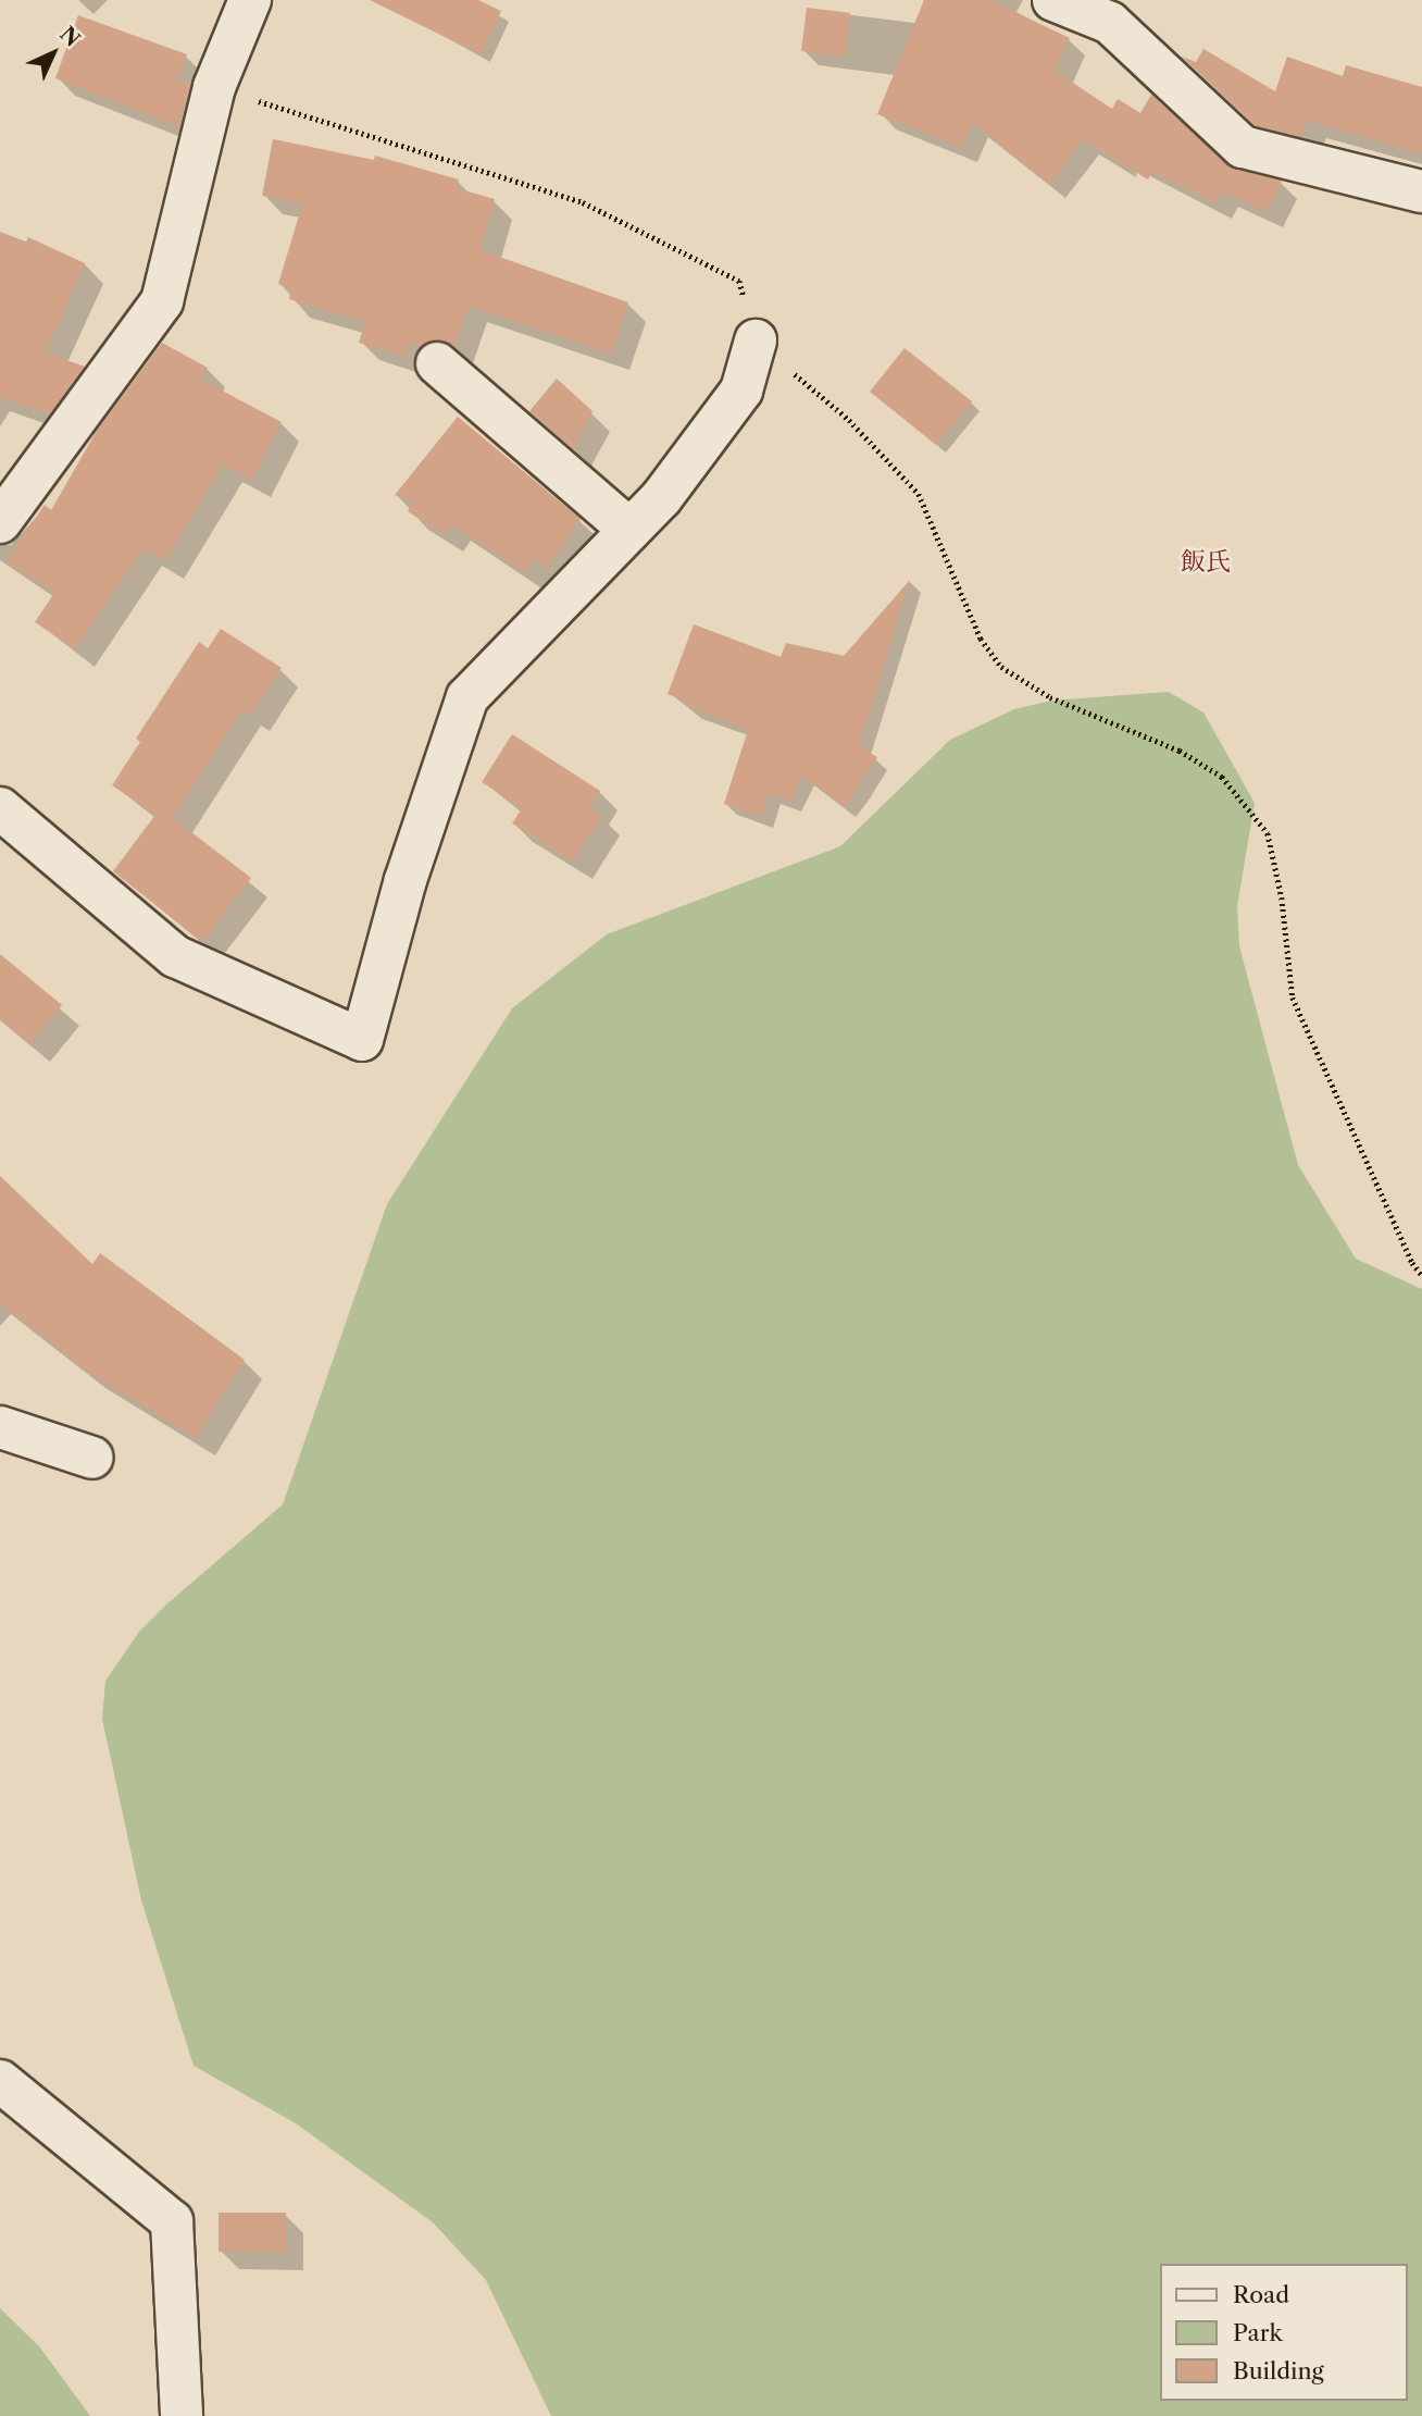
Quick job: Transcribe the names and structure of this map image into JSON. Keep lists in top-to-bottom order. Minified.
{"districts":["飯氏"],"legend":["Road","Park","Building"],"north":"top right"}
